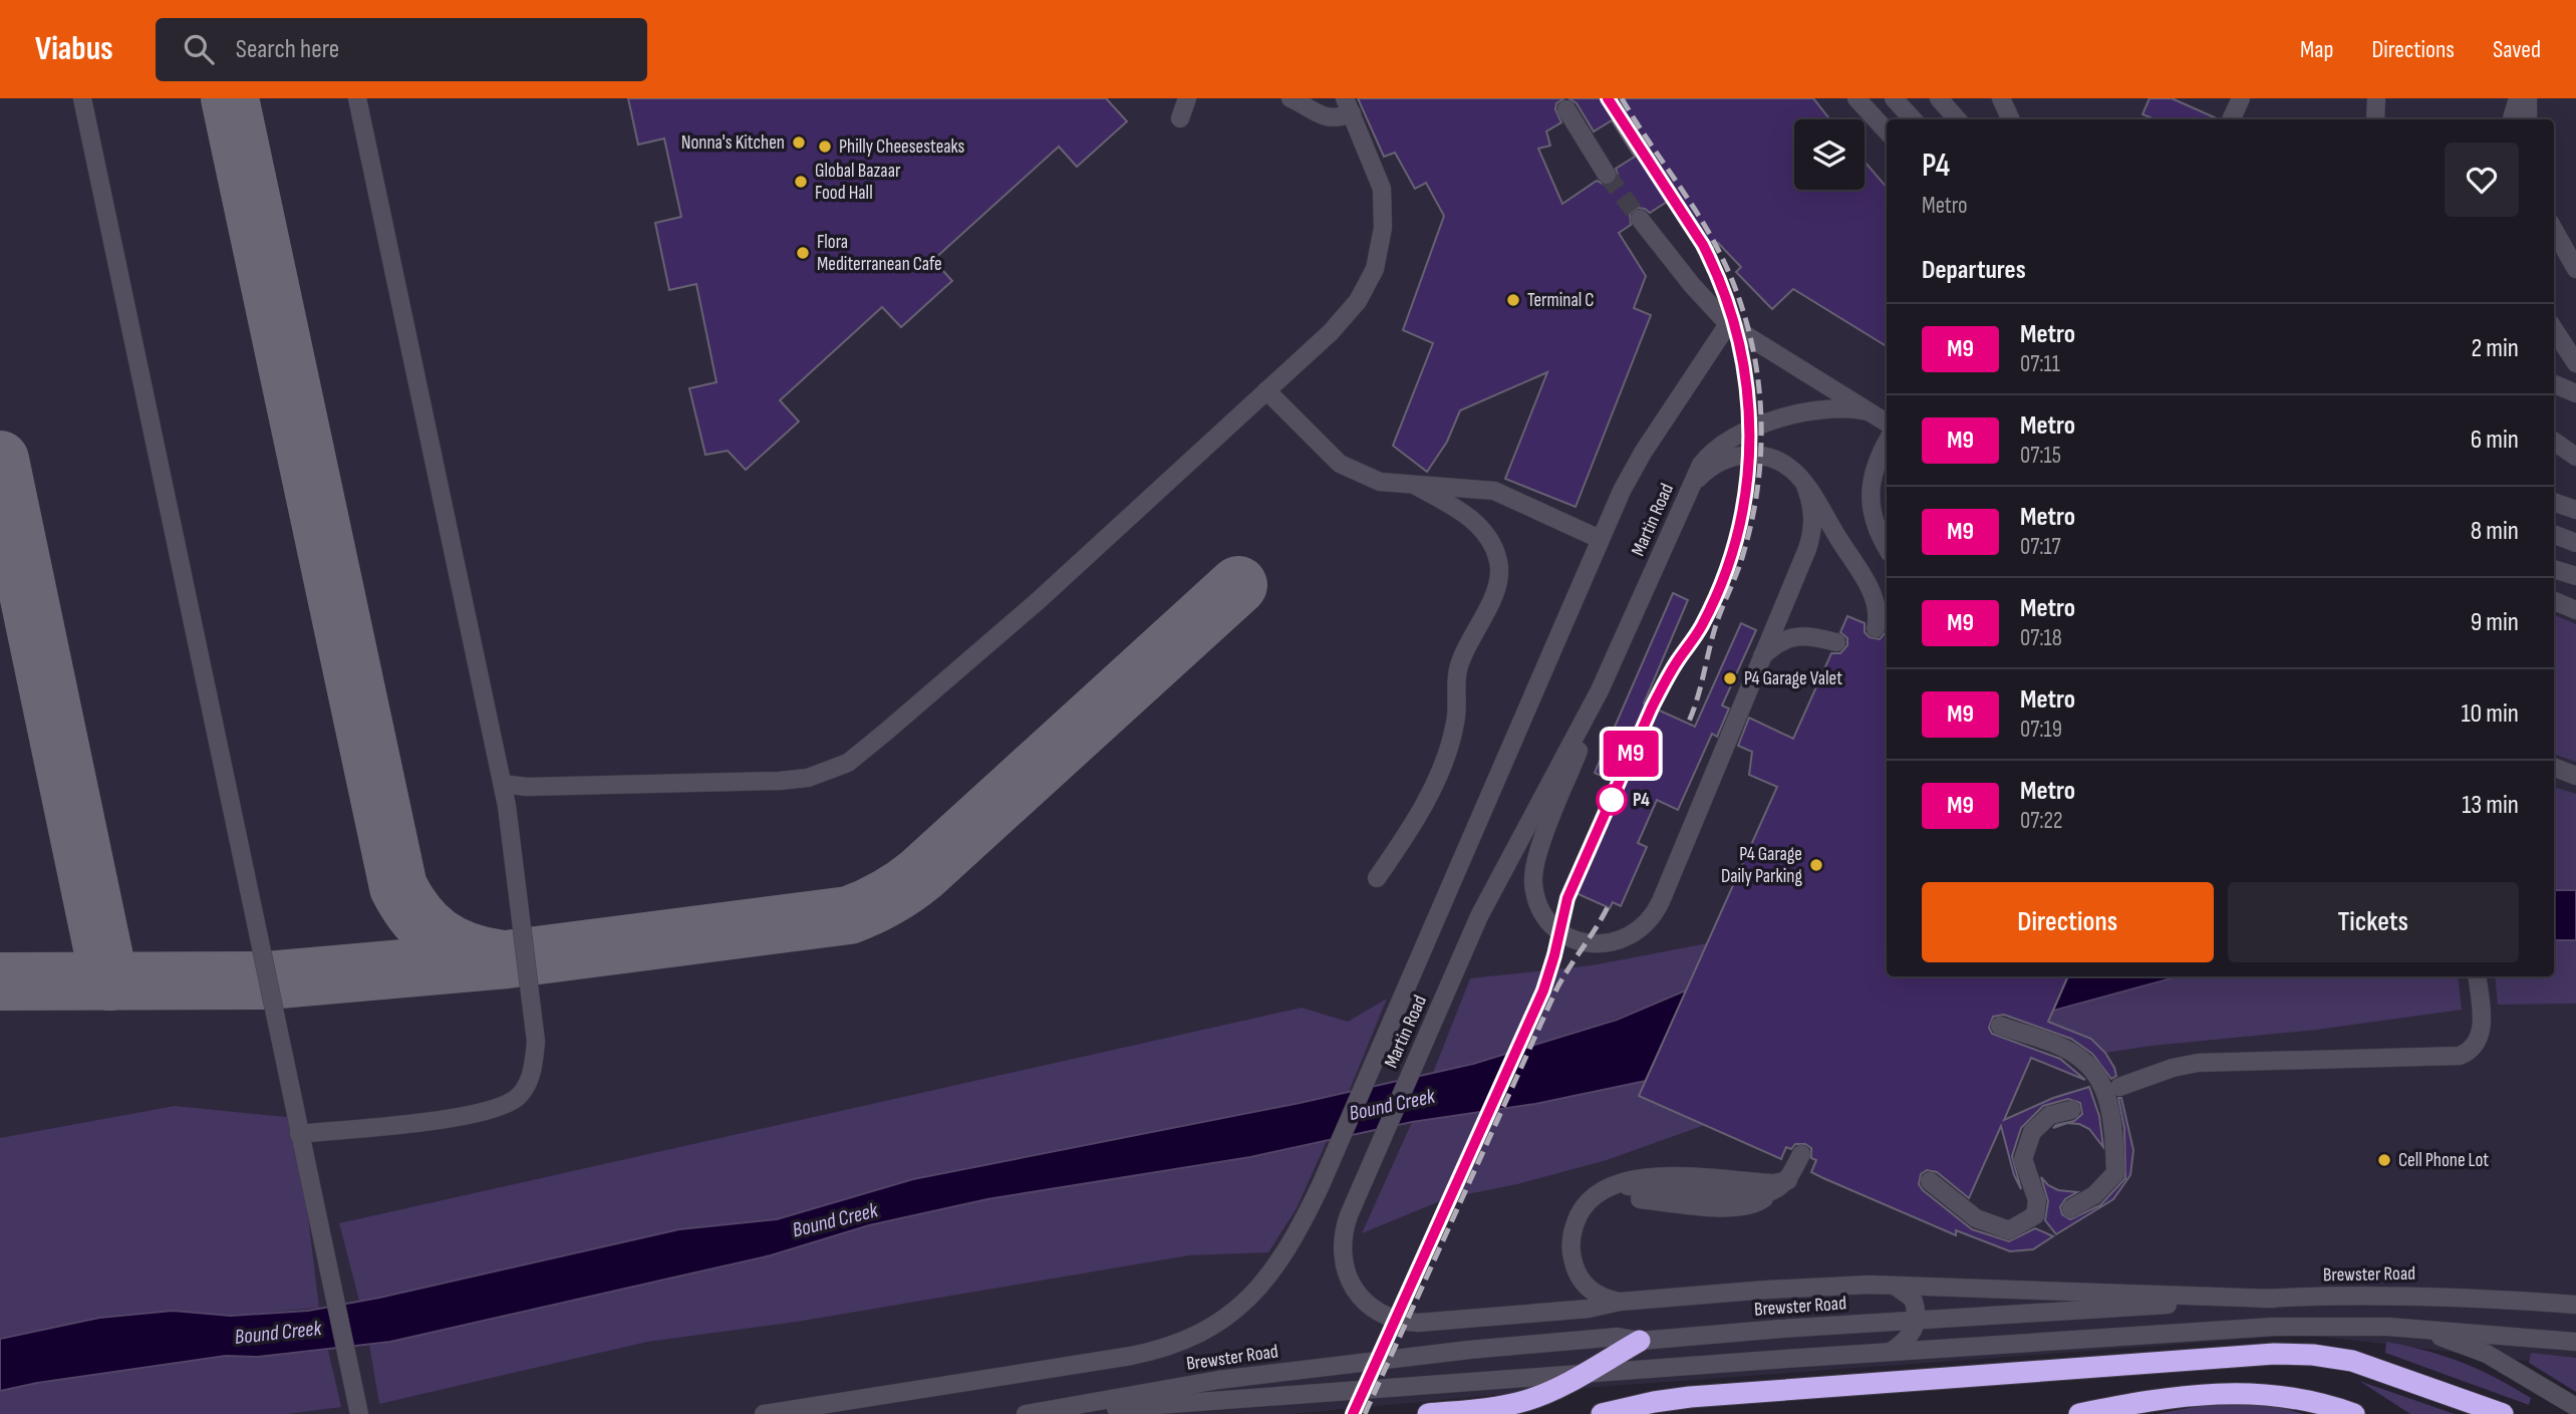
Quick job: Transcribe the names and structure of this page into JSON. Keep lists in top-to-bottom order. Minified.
{"streets":{"street":["Martin Road","Brewster Road"]},"crossings":[["Martin Road","Brewster Road"]],"water":["Bound Creek"],"places":["Nonna's Kitchen","Philly Cheesesteaks","Global Bazaar Food Hall","Flora Mediterranean Cafe","Terminal C","P4 Garage Valet","P4","P4 Garage Daily Parking","Cell Phone Lot"],"lines":["metro line M9"],"page":{"header":"Viabus","search":"Search here","nav":["Map","Directions","Saved"],"on_map":"M9","heading":[["P4","Metro"],"Departures"],"list":[{"mark":"M9","name":"Metro","note":"07:11","value":"2 min"},{"mark":"M9","name":"Metro","note":"07:15","value":"6 min"},{"mark":"M9","name":"Metro","note":"07:17","value":"8 min"},{"mark":"M9","name":"Metro","note":"07:18","value":"9 min"},{"mark":"M9","name":"Metro","note":"07:19","value":"10 min"},{"mark":"M9","name":"Metro","note":"07:22","value":"13 min"}],"buttons":["Directions","Tickets"]}}
